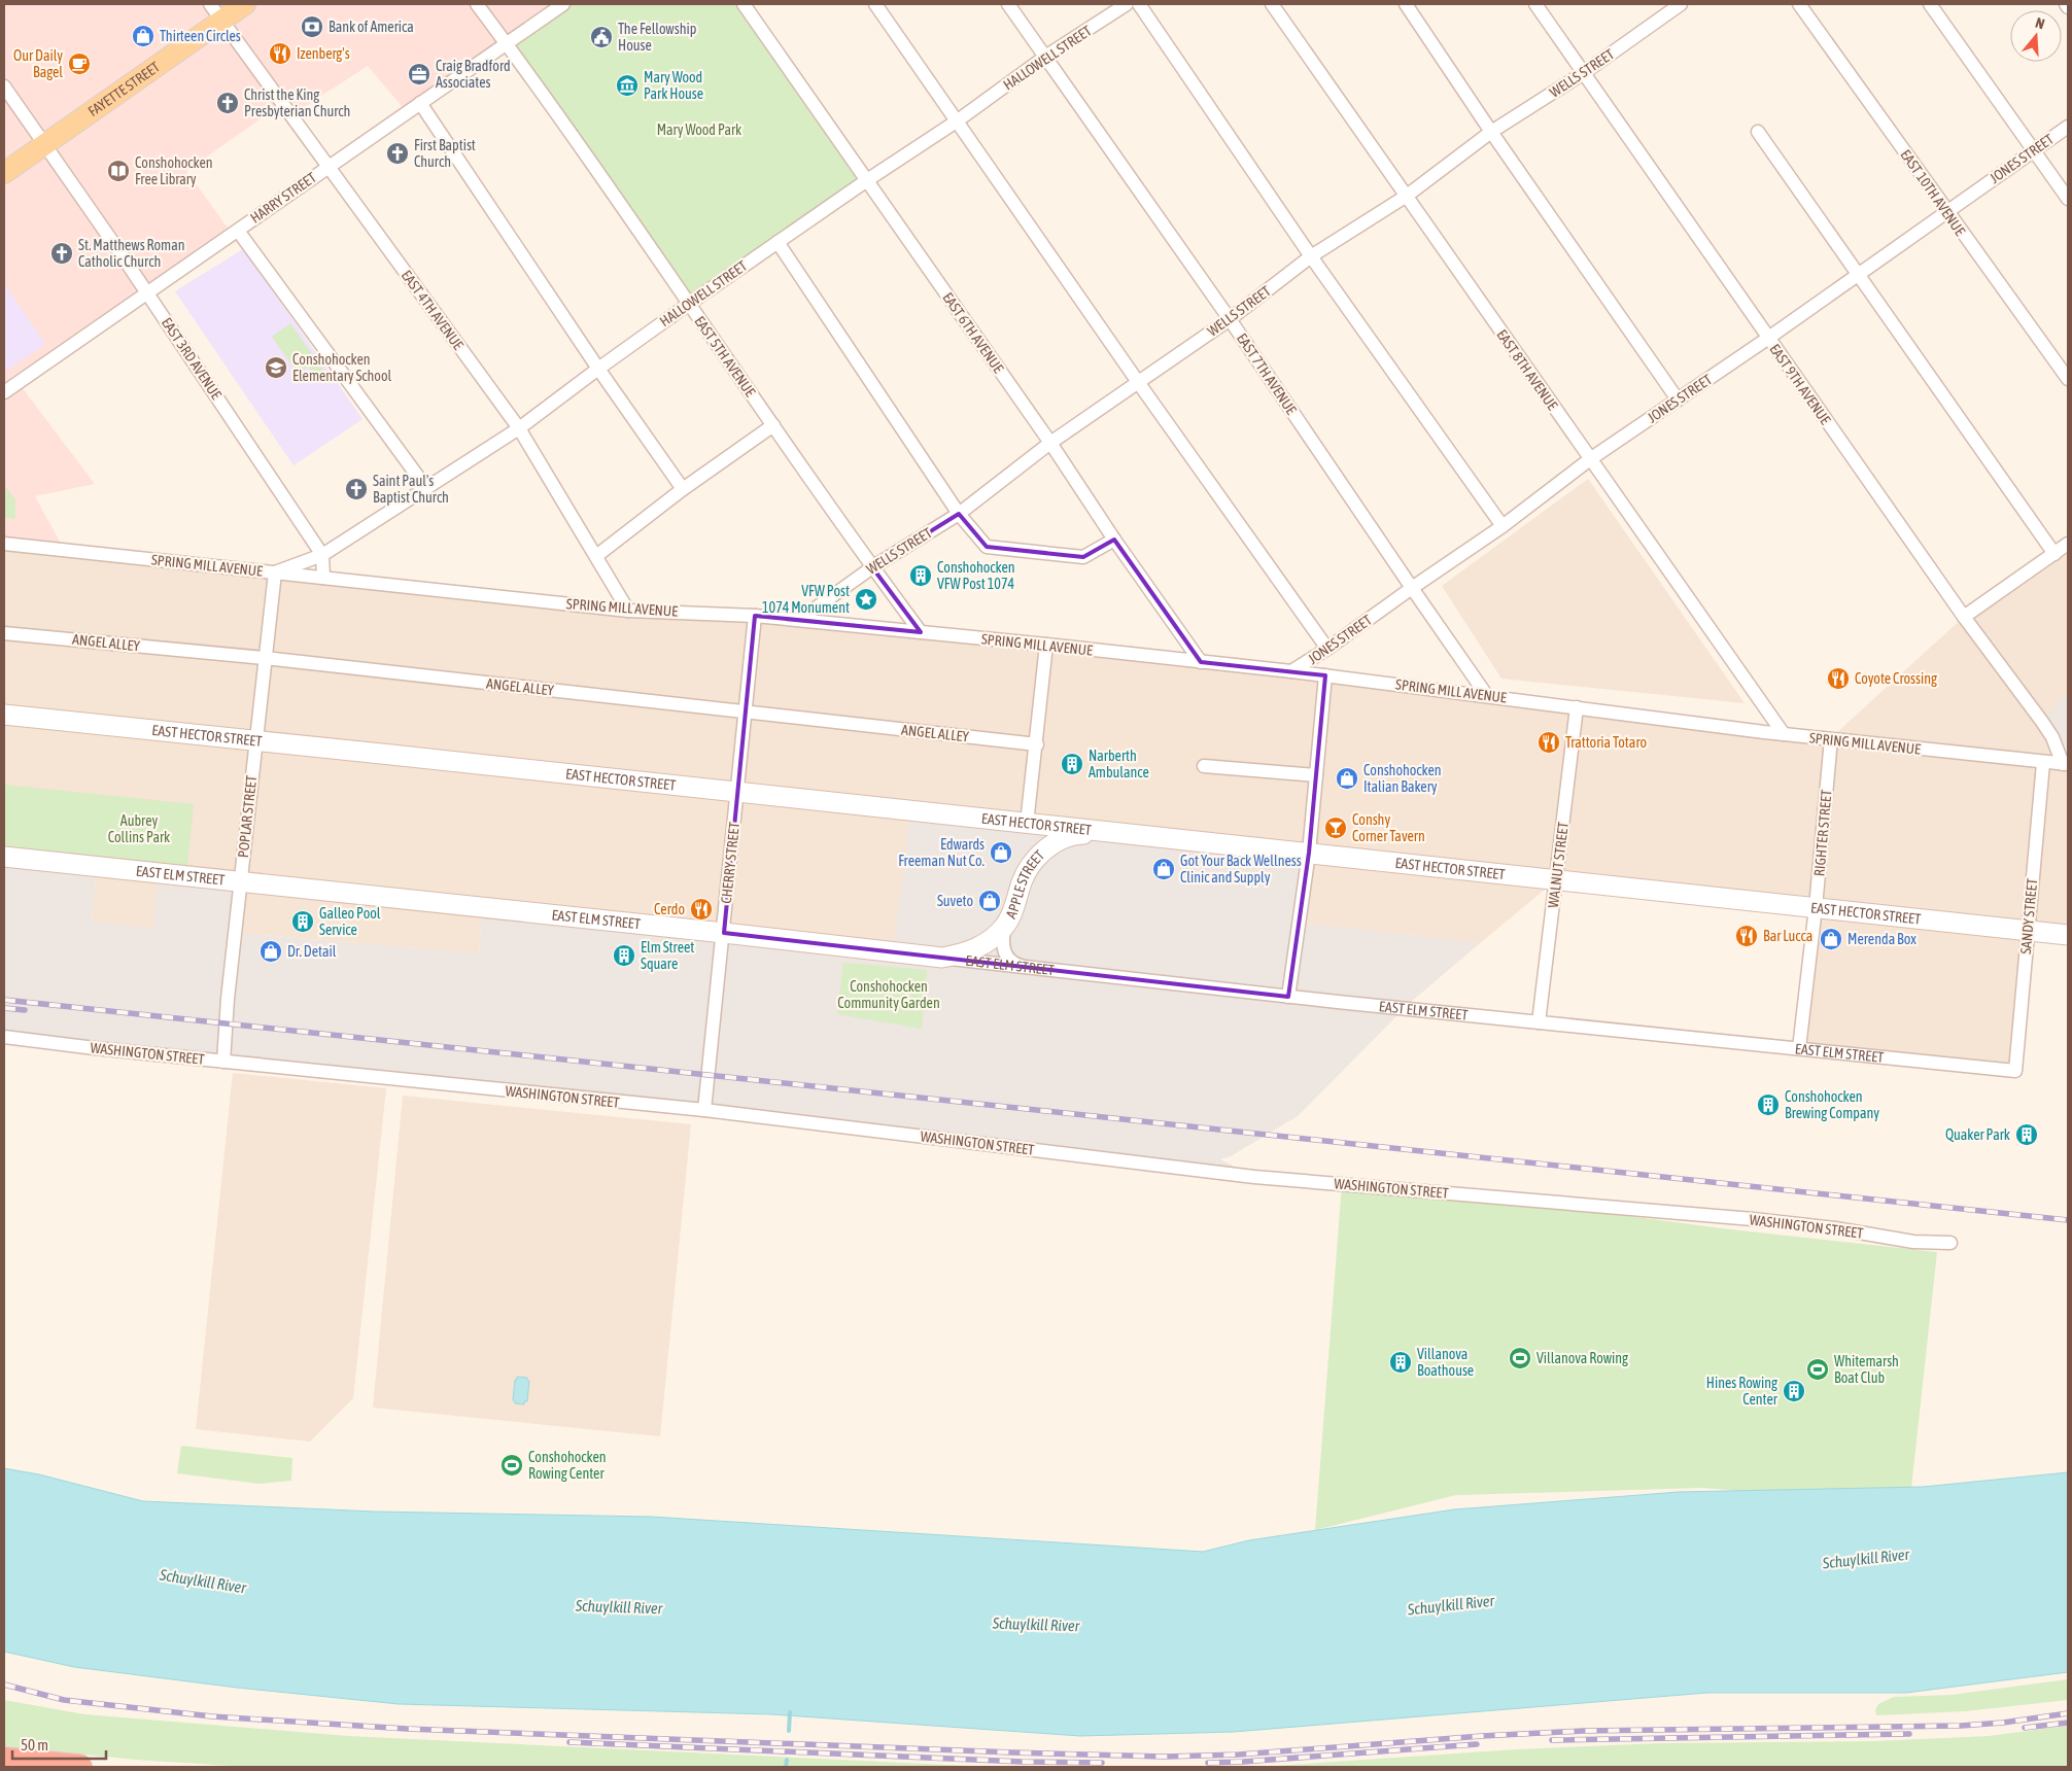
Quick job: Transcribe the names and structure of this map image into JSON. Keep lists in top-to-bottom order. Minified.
{"streets":{"main road":["FAYETTE STREET","EAST HECTOR STREET","EAST ELM STREET","APPLE STREET"],"street":["HALLOWELL STREET","WELLS STREET","JONES STREET","EAST 10TH AVENUE","HARRY STREET","EAST 4TH AVENUE","EAST 6TH AVENUE","EAST 5TH AVENUE","EAST 3RD AVENUE","EAST 8TH AVENUE","EAST 7TH AVENUE","EAST 9TH AVENUE","SPRING MILL AVENUE","ANGEL ALLEY","POPLAR STREET","RIGHTER STREET","CHERRY STREET","WALNUT STREET","SANDY STREET","WASHINGTON STREET"]},"crossings":[["HALLOWELL STREET","EAST 4TH AVENUE"],["HALLOWELL STREET","EAST 6TH AVENUE"],["HALLOWELL STREET","EAST 5TH AVENUE"],["HALLOWELL STREET","EAST 3RD AVENUE"],["HALLOWELL STREET","EAST 7TH AVENUE"],["HALLOWELL STREET","SPRING MILL AVENUE"],["HALLOWELL STREET","POPLAR STREET"],["WELLS STREET","EAST 6TH AVENUE"],["WELLS STREET","EAST 5TH AVENUE"],["WELLS STREET","EAST 8TH AVENUE"],["WELLS STREET","EAST 7TH AVENUE"],["WELLS STREET","EAST 9TH AVENUE"],["WELLS STREET","SPRING MILL AVENUE"],["FAYETTE STREET","EAST 4TH AVENUE"],["FAYETTE STREET","EAST 3RD AVENUE"],["JONES STREET","EAST 10TH AVENUE"],["JONES STREET","EAST 8TH AVENUE"],["JONES STREET","EAST 7TH AVENUE"],["JONES STREET","EAST 9TH AVENUE"],["JONES STREET","SPRING MILL AVENUE"],["JONES STREET","EAST HECTOR STREET"],["JONES STREET","EAST ELM STREET"],["HARRY STREET","EAST 4TH AVENUE"],["HARRY STREET","EAST 5TH AVENUE"],["HARRY STREET","EAST 3RD AVENUE"],["EAST 4TH AVENUE","SPRING MILL AVENUE"],["EAST 6TH AVENUE","SPRING MILL AVENUE"],["EAST 5TH AVENUE","SPRING MILL AVENUE"],["EAST 8TH AVENUE","SPRING MILL AVENUE"],["EAST 7TH AVENUE","SPRING MILL AVENUE"],["EAST 9TH AVENUE","SPRING MILL AVENUE"],["SPRING MILL AVENUE","POPLAR STREET"],["SPRING MILL AVENUE","RIGHTER STREET"],["SPRING MILL AVENUE","CHERRY STREET"],["SPRING MILL AVENUE","WALNUT STREET"],["SPRING MILL AVENUE","SANDY STREET"],["ANGEL ALLEY","POPLAR STREET"],["ANGEL ALLEY","CHERRY STREET"],["EAST HECTOR STREET","POPLAR STREET"],["EAST HECTOR STREET","RIGHTER STREET"],["EAST HECTOR STREET","CHERRY STREET"],["EAST HECTOR STREET","WALNUT STREET"],["EAST HECTOR STREET","APPLE STREET"],["EAST HECTOR STREET","SANDY STREET"],["POPLAR STREET","EAST ELM STREET"],["POPLAR STREET","WASHINGTON STREET"],["RIGHTER STREET","EAST ELM STREET"],["CHERRY STREET","EAST ELM STREET"],["CHERRY STREET","WASHINGTON STREET"],["WALNUT STREET","EAST ELM STREET"],["EAST ELM STREET","APPLE STREET"],["EAST ELM STREET","SANDY STREET"]],"water":["Schuylkill River"],"parks":["Mary Wood Park","Aubrey Collins Park","Conshohocken Community Garden"],"places":{"bank":["Bank of America"],"shop":["Thirteen Circles","Conshohocken Italian Bakery","Edwards Freeman Nut Co.","Got Your Back Wellness Clinic and Supply","Suveto","Merenda Box","Dr. Detail"],"public building":["The Fellowship House"],"restaurant":["Izenberg's","Coyote Crossing","Trattoria Totaro","Cerdo","Bar Lucca"],"cafe":["Our Daily Bagel"],"office":["Craig Bradford Associates"],"museum":["Mary Wood Park House"],"church":["Christ the King Presbyterian Church","First Baptist Church","St. Matthews Roman Catholic Church","Saint Paul's Baptist Church"],"library":["Conshohocken Free Library"],"school or university":["Conshohocken Elementary School"],"building":["Conshohocken VFW Post 1074","Narberth Ambulance","Galleo Pool Service","Elm Street Square","Conshohocken Brewing Company","Quaker Park","Villanova Boathouse","Hines Rowing Center"],"place":["VFW Post 1074 Monument"],"bar":["Conshy Corner Tavern"],"sports":["Villanova Rowing","Whitemarsh Boat Club","Conshohocken Rowing Center"]},"scale_bar":"50 m","north":"top"}
